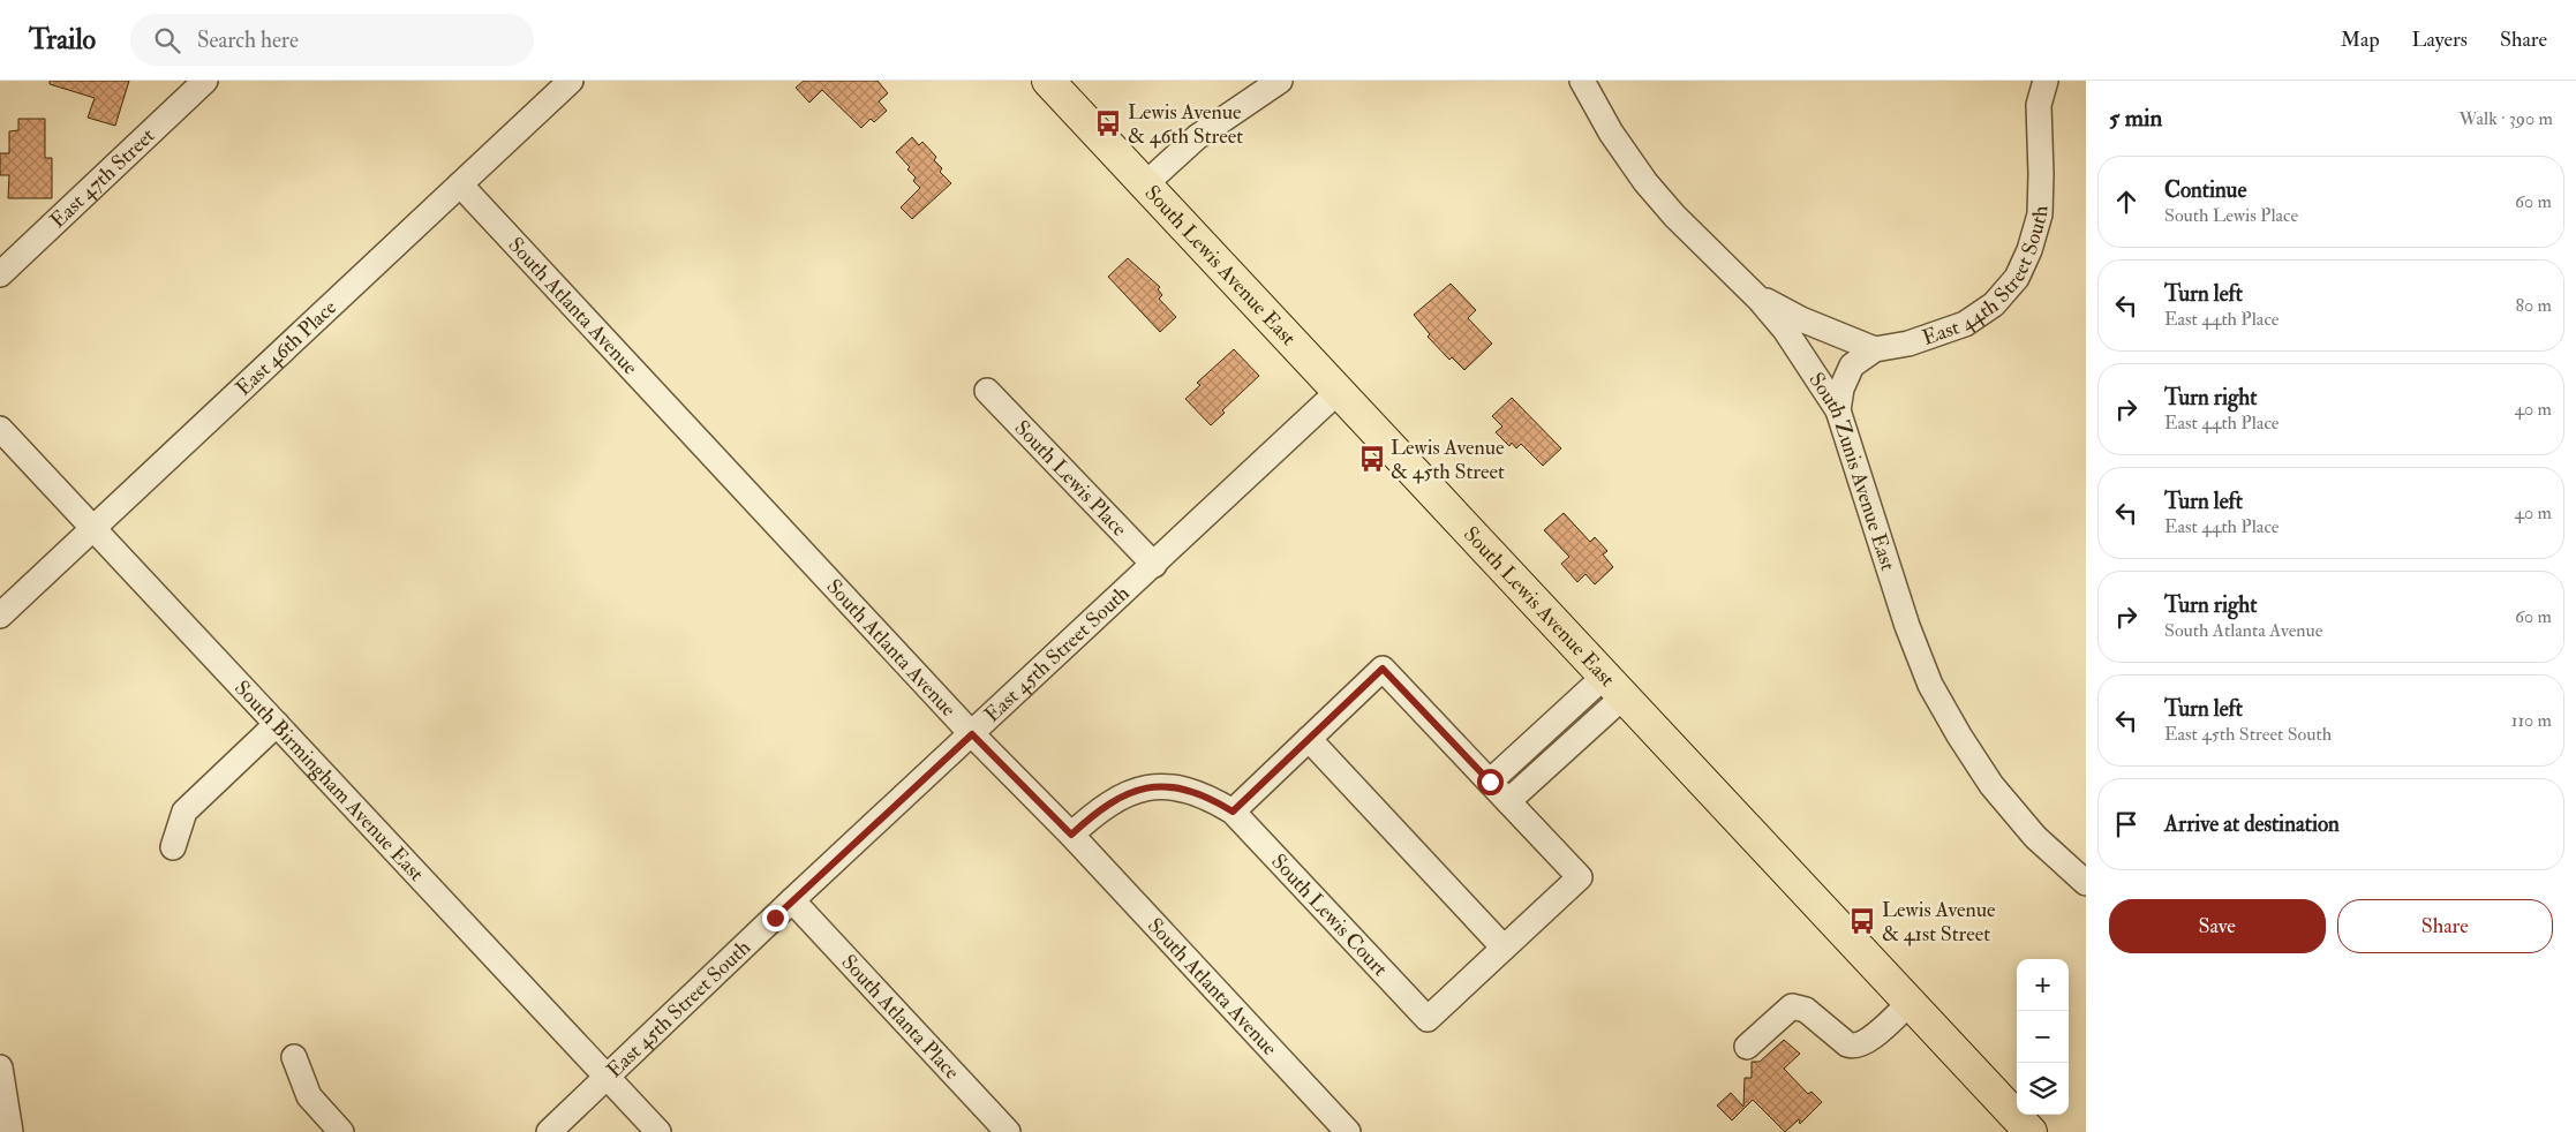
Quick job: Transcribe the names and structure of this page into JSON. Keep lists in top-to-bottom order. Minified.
{"streets":{"main road":["South Lewis Avenue East"],"street":["East 47th Street","East 44th Street South","South Atlanta Avenue","East 46th Place","South Zunis Avenue East","South Lewis Place","East 45th Street South","South Birmingham Avenue East","South Lewis Court","South Atlanta Place"]},"crossings":[["South Lewis Avenue East","East 45th Street South"],["East 44th Street South","South Zunis Avenue East"],["South Atlanta Avenue","East 46th Place"],["South Atlanta Avenue","East 45th Street South"],["South Atlanta Avenue","South Lewis Court"],["East 46th Place","South Birmingham Avenue East"],["South Lewis Place","East 45th Street South"],["East 45th Street South","South Birmingham Avenue East"],["East 45th Street South","South Atlanta Place"]],"places":{"bus stop":["Lewis Avenue & 46th Street","Lewis Avenue & 45th Street","Lewis Avenue & 41st Street"]},"page":{"header":"Trailo","search":"Search here","nav":["Map","Layers","Share"],"heading":["5 min","Walk · 390 m"],"list":[["Continue","South Lewis Place","60 m"],["Turn left","East 44th Place","80 m"],["Turn right","East 44th Place","40 m"],["Turn left","East 44th Place","40 m"],["Turn right","South Atlanta Avenue","60 m"],["Turn left","East 45th Street South","110 m"],"Arrive at destination"],"buttons":["Save","Share"],"map_buttons":["+","−"]}}
